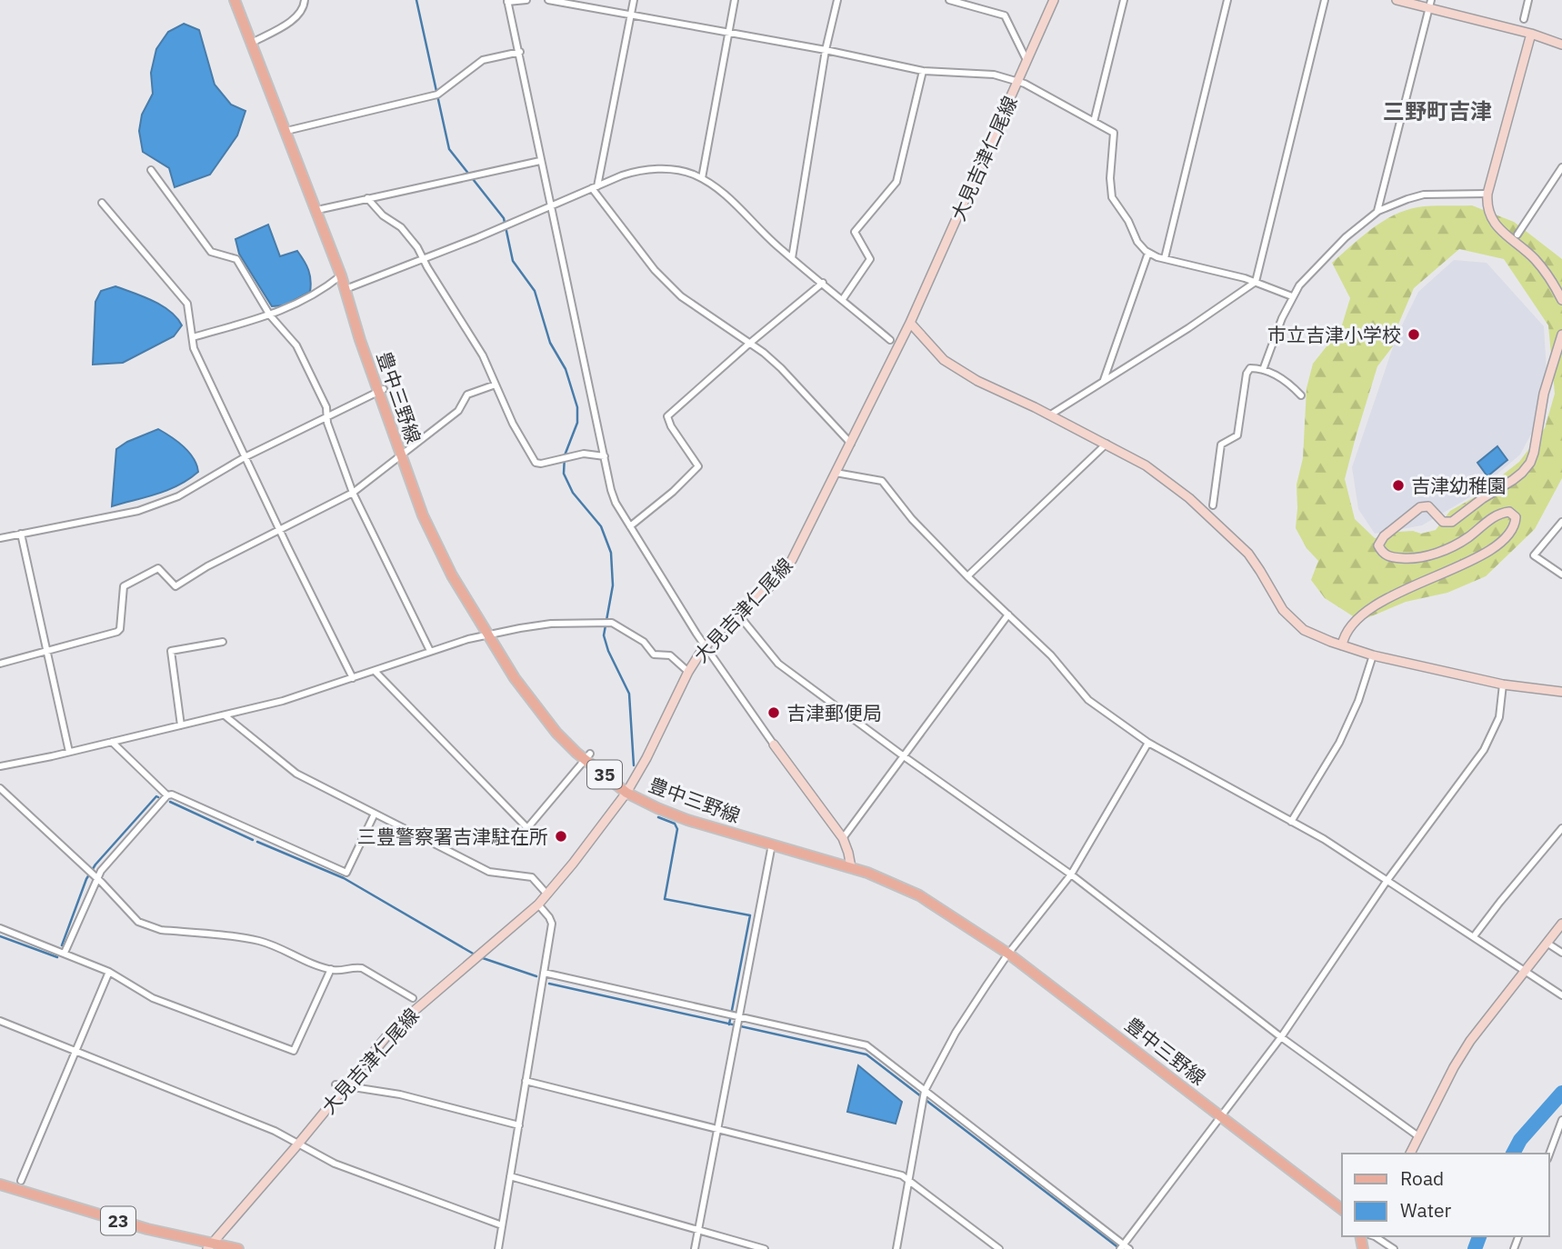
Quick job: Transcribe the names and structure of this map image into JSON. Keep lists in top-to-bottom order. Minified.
{"streets":{"main road":["豊中三野線","35","23"],"street":["大見吉津仁尾線"]},"crossings":[["大見吉津仁尾線","豊中三野線"],["大見吉津仁尾線","23"]],"districts":["三野町吉津"],"places":["市立吉津小学校","吉津幼稚園","吉津郵便局","三豊警察署吉津駐在所"],"legend":["Road","Water"]}
